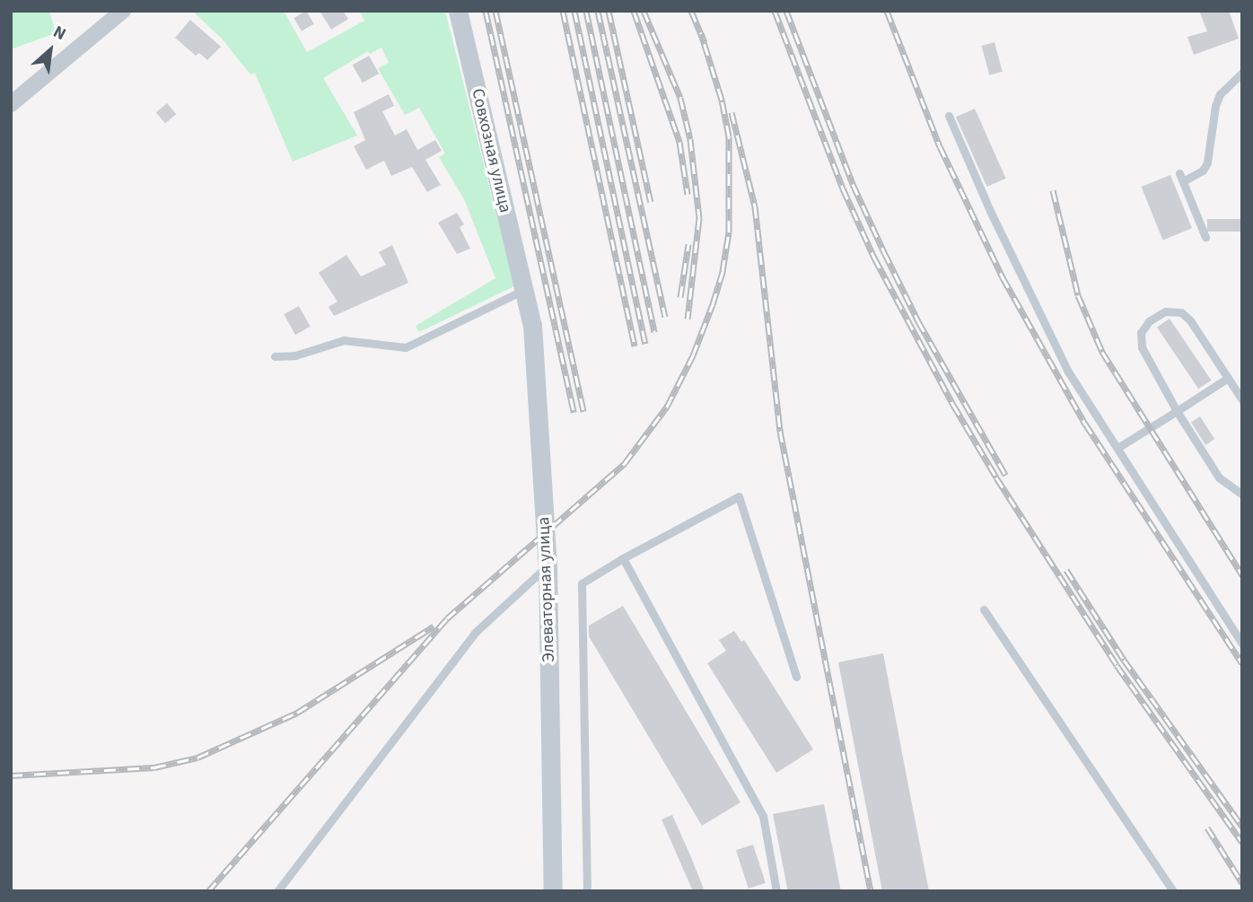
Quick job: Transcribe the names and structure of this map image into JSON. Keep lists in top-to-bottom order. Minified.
{"streets":{"street":["Совхозная улица","Элеваторная улица"]},"crossings":[["Совхозная улица","Элеваторная улица"]],"north":"top right"}
